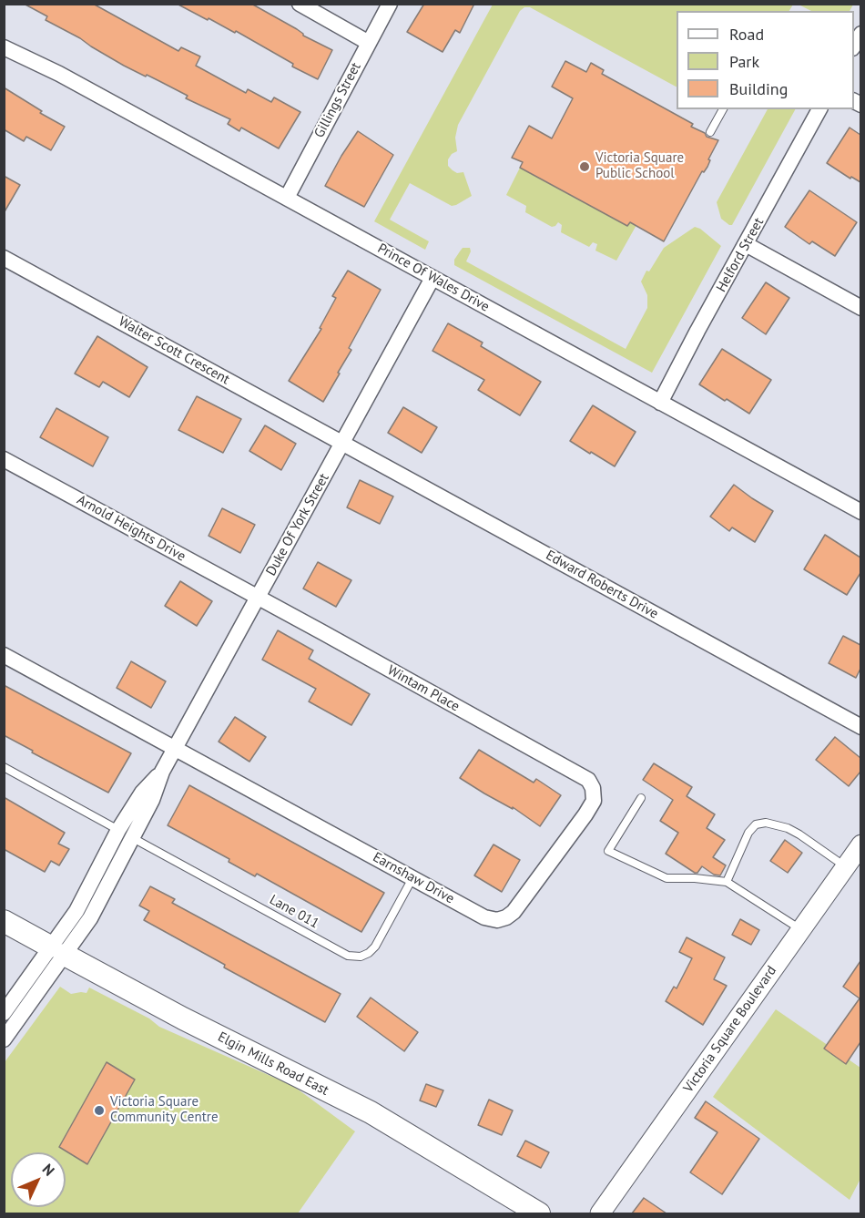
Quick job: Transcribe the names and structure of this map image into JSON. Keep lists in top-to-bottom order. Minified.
{"streets":{"main road":["Elgin Mills Road East"],"street":["Gillings Street","Helford Street","Prince Of Wales Drive","Walter Scott Crescent","Duke Of York Street","Arnold Heights Drive","Edward Roberts Drive","Wintam Place","Earnshaw Drive","Victoria Square Boulevard"],"lane":["Lane 011"]},"crossings":[["Gillings Street","Prince Of Wales Drive"],["Helford Street","Prince Of Wales Drive"],["Prince Of Wales Drive","Duke Of York Street"],["Walter Scott Crescent","Duke Of York Street"],["Walter Scott Crescent","Edward Roberts Drive"],["Duke Of York Street","Arnold Heights Drive"],["Duke Of York Street","Edward Roberts Drive"],["Duke Of York Street","Wintam Place"],["Duke Of York Street","Earnshaw Drive"],["Duke Of York Street","Lane 011"],["Duke Of York Street","Elgin Mills Road East"],["Arnold Heights Drive","Wintam Place"],["Wintam Place","Earnshaw Drive"],["Earnshaw Drive","Lane 011"]],"places":["Victoria Square Public School","Victoria Square Community Centre"],"legend":["Road","Park","Building"],"north":"top right"}
